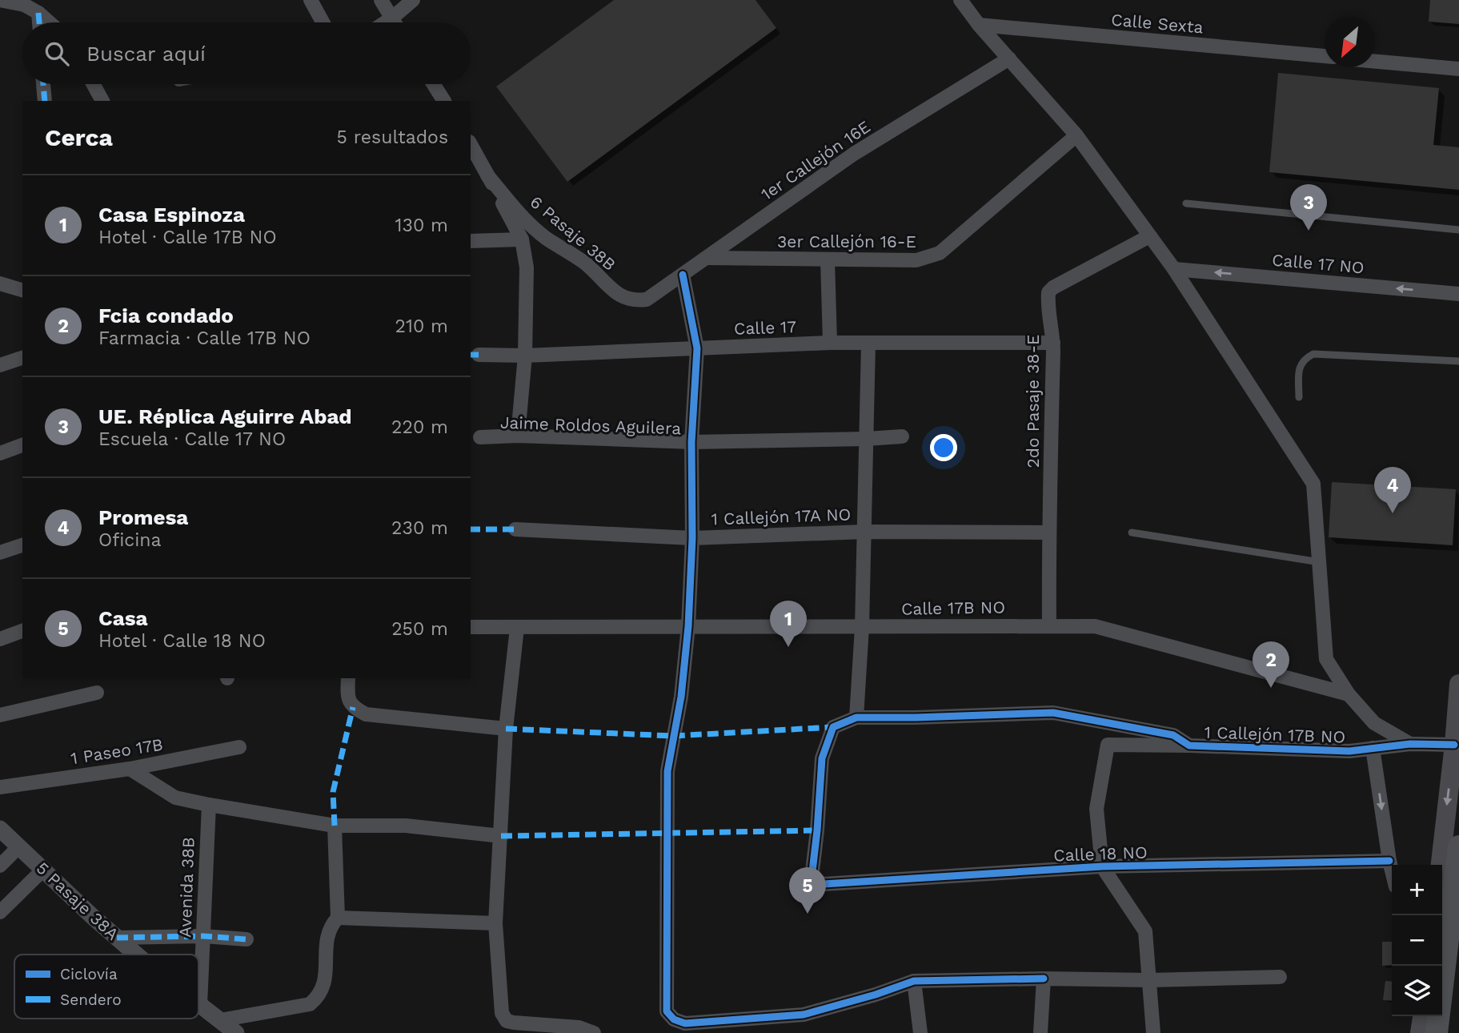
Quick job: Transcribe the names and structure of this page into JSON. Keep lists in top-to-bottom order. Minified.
{"streets":{"street":["Calle Sexta","1er Callejón 16E","6 Pasaje 38B","3er Callejón 16-E","Calle 17 NO","Calle 17","2do Pasaje 38-E","Jaime Roldos Aguilera","1 Callejón 17A NO","Calle 17B NO","1 Callejón 17B NO","1 Paseo 17B","Calle 18 NO","Avenida 38B","5 Pasaje 38A"]},"crossings":[["1er Callejón 16E","6 Pasaje 38B"],["1er Callejón 16E","3er Callejón 16-E"],["Calle 17","2do Pasaje 38-E"],["2do Pasaje 38-E","1 Callejón 17A NO"],["2do Pasaje 38-E","Calle 17B NO"],["1 Callejón 17B NO","Calle 18 NO"],["Avenida 38B","5 Pasaje 38A"]],"one_way":["Calle 17 NO"],"legend":["Ciclovía","Sendero"],"north":"bottom left","page":{"search":"Buscar aquí","heading":["Cerca","5 resultados"],"list":[{"mark":"1","name":"Casa Espinoza","note":"Hotel · Calle 17B NO","value":"130 m"},{"mark":"2","name":"Fcia condado","note":"Farmacia · Calle 17B NO","value":"210 m"},{"mark":"3","name":"UE. Réplica Aguirre Abad","note":"Escuela · Calle 17 NO","value":"220 m"},{"mark":"4","name":"Promesa","note":"Oficina","value":"230 m"},{"mark":"5","name":"Casa","note":"Hotel · Calle 18 NO","value":"250 m"}],"pins":["3","4","1","2","5"],"map_buttons":["+","−"]}}
